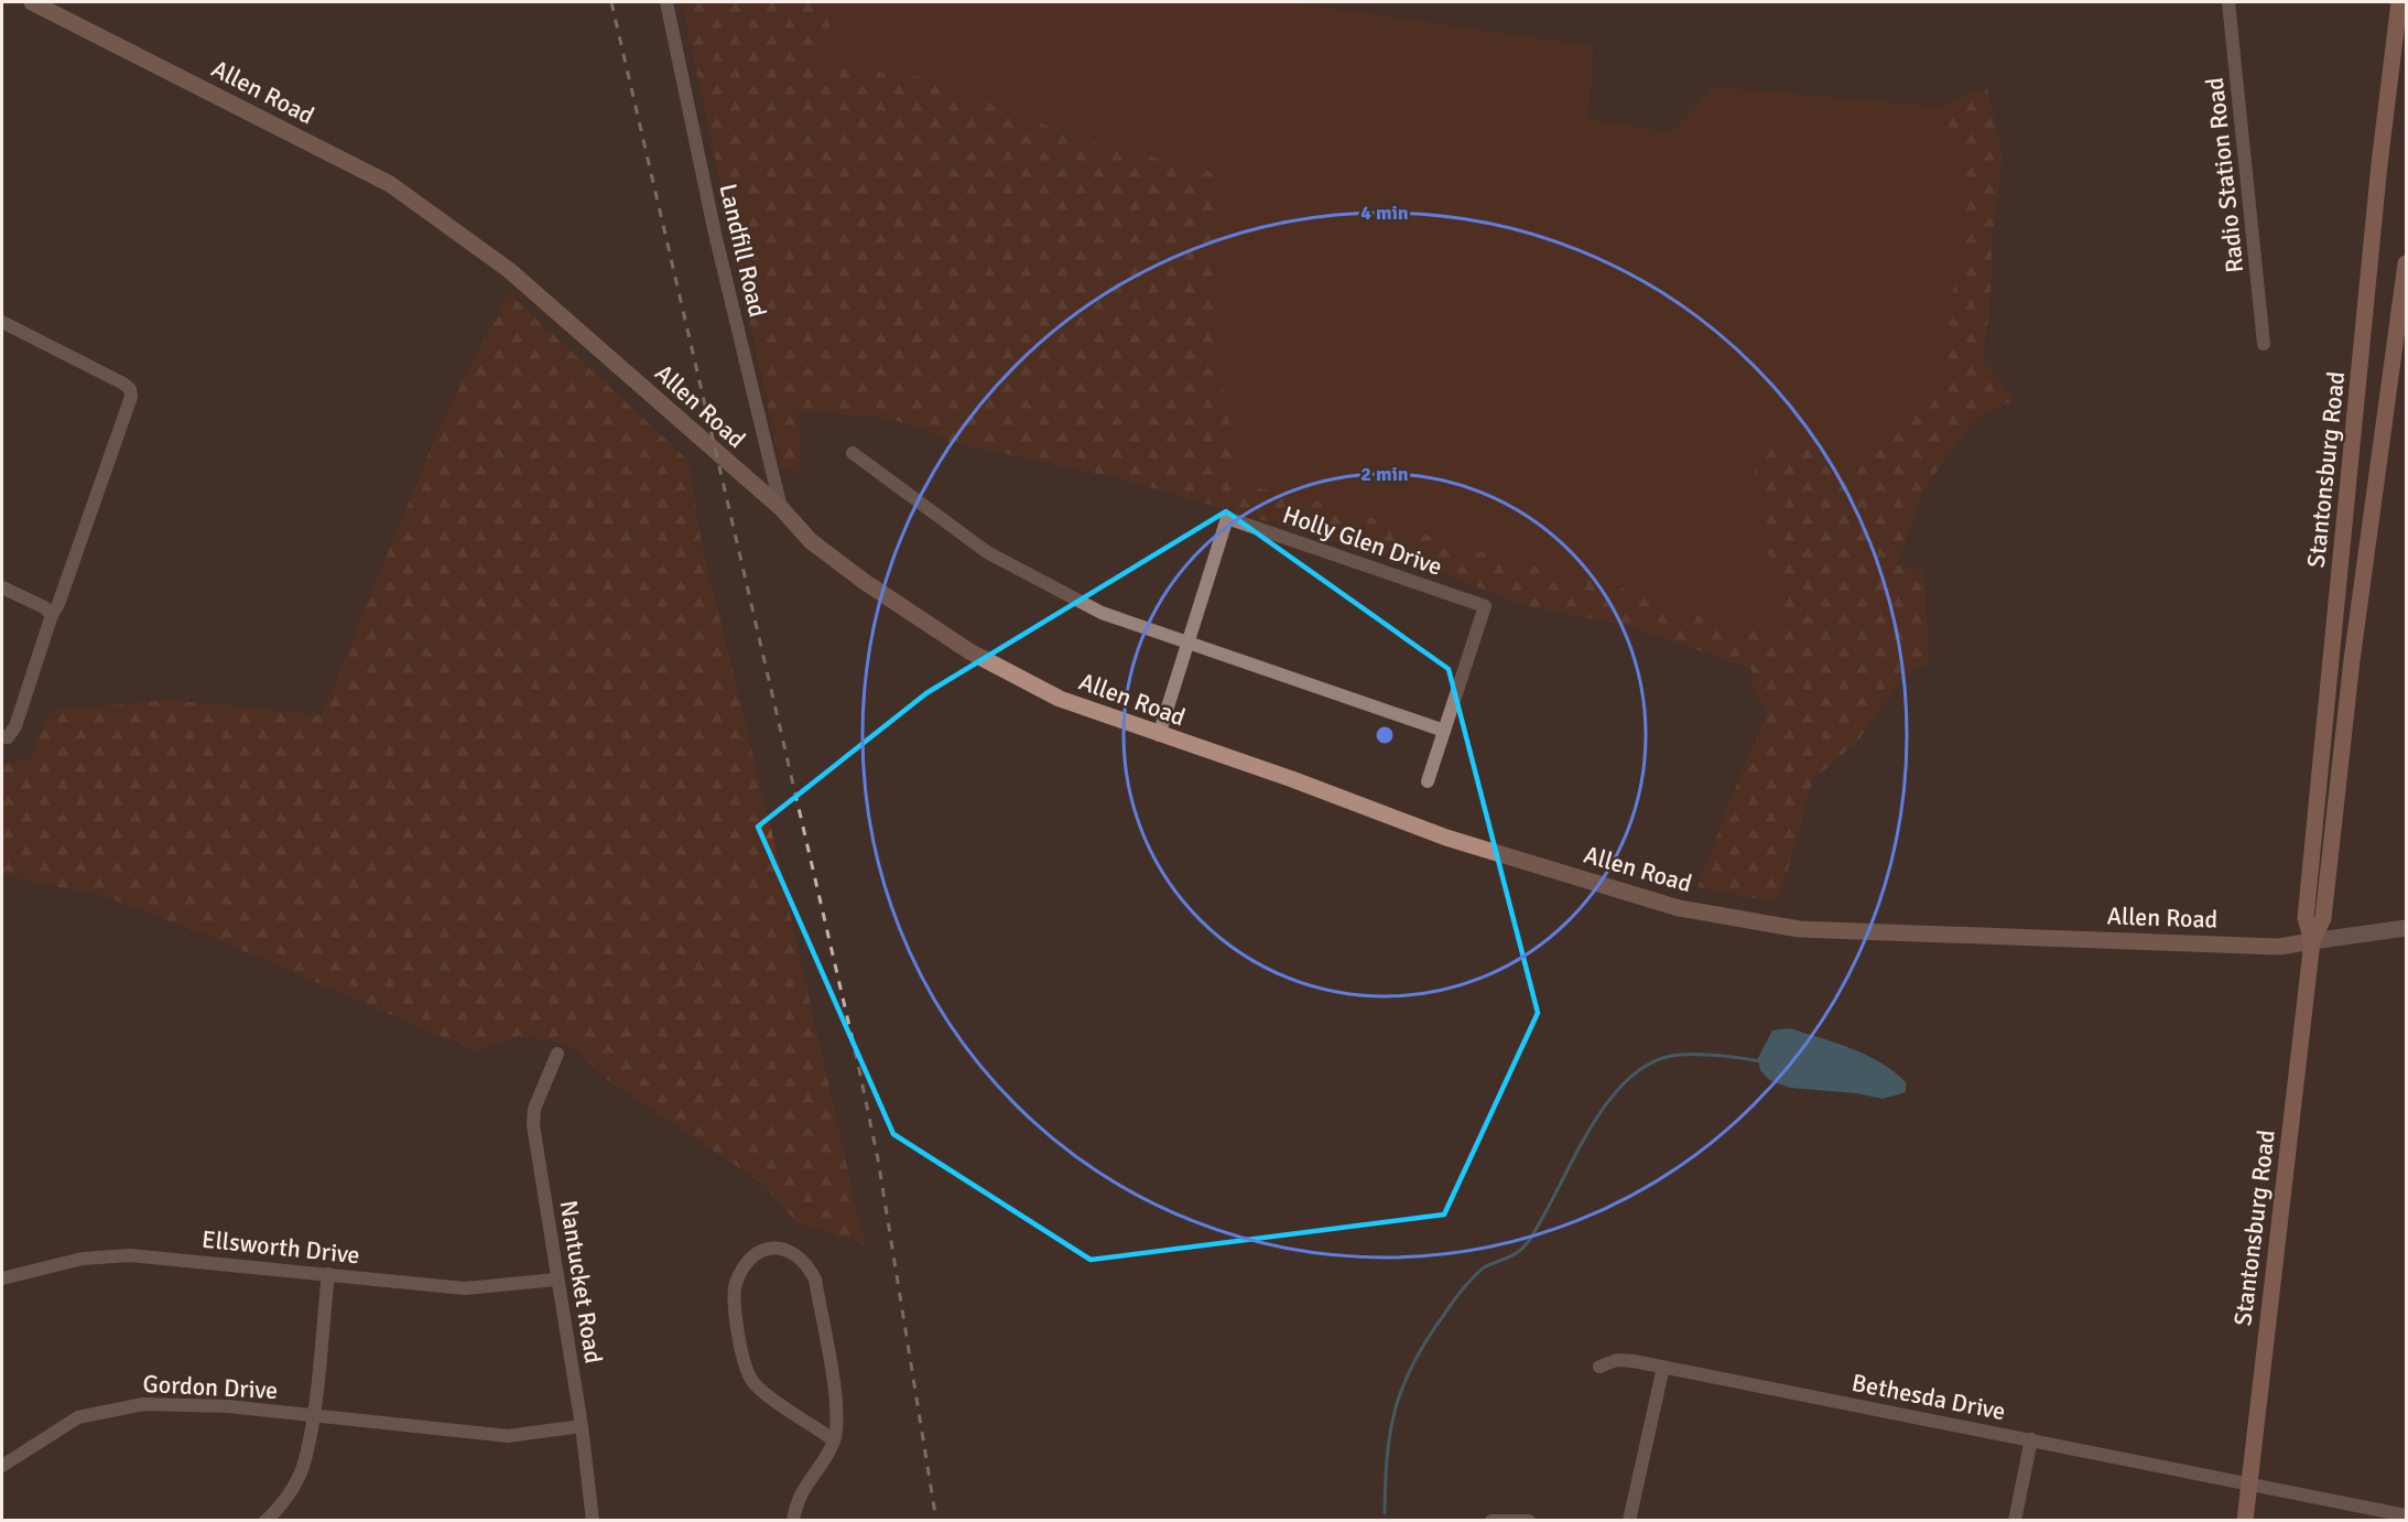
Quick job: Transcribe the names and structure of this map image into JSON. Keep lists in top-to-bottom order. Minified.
{"streets":{"main road":["Allen Road","Stantonsburg Road"],"street":["Radio Station Road","Landfill Road","Holly Glen Drive","Ellsworth Drive","Nantucket Road","Gordon Drive","Bethesda Drive"]},"crossings":[["Allen Road","Landfill Road"],["Allen Road","Stantonsburg Road"],["Allen Road","Holly Glen Drive"],["Stantonsburg Road","Bethesda Drive"],["Ellsworth Drive","Nantucket Road"],["Nantucket Road","Gordon Drive"]],"rings":["4 min","2 min"]}
